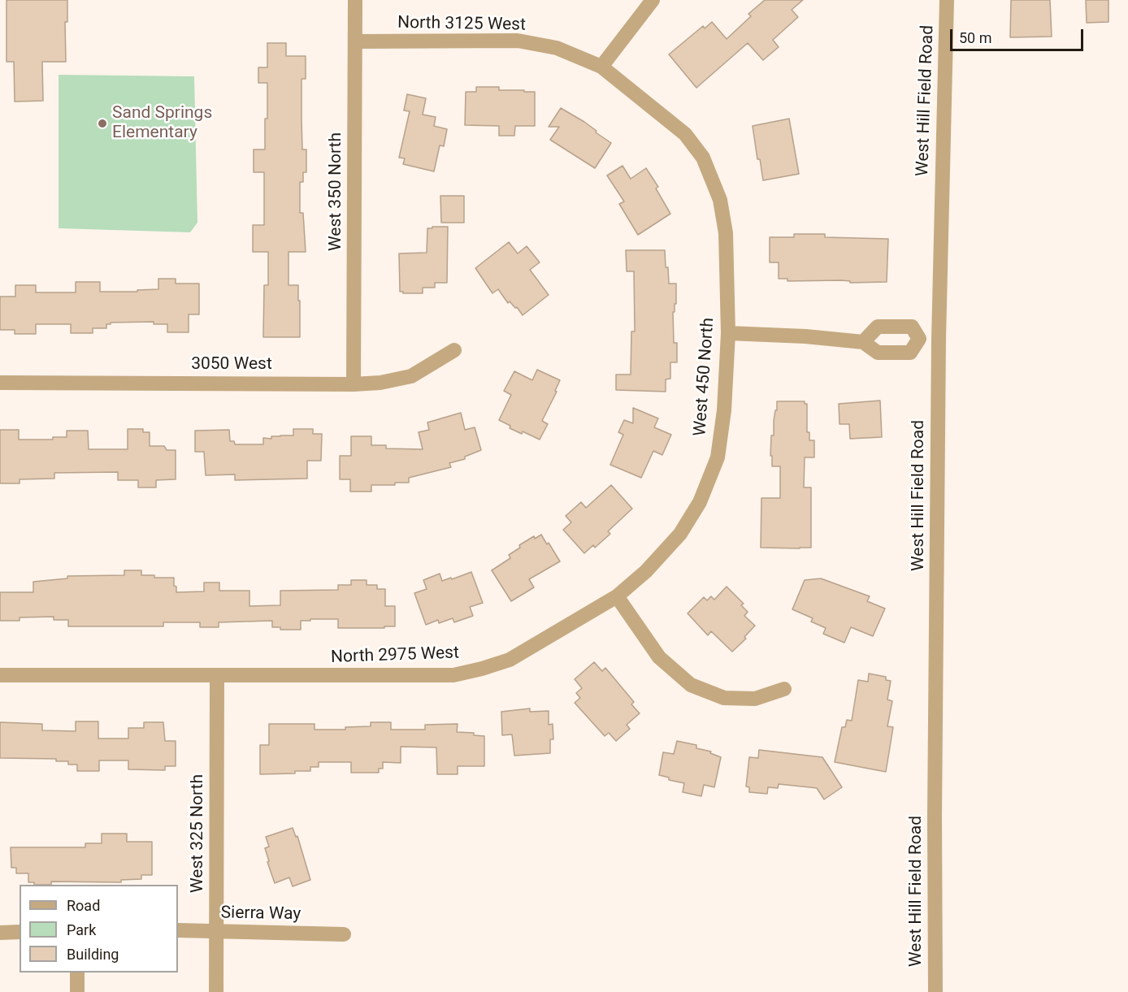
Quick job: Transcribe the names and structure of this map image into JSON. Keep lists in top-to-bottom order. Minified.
{"streets":{"street":["North 3125 West","West Hill Field Road","West 350 North","3050 West","West 450 North","North 2975 West","West 325 North","Sierra Way"]},"crossings":[["North 3125 West","West 350 North"],["North 3125 West","West 450 North"],["West 350 North","3050 West"],["West 450 North","North 2975 West"],["North 2975 West","West 325 North"],["West 325 North","Sierra Way"]],"places":["Sand Springs Elementary"],"legend":["Road","Park","Building"],"scale_bar":"50 m"}
